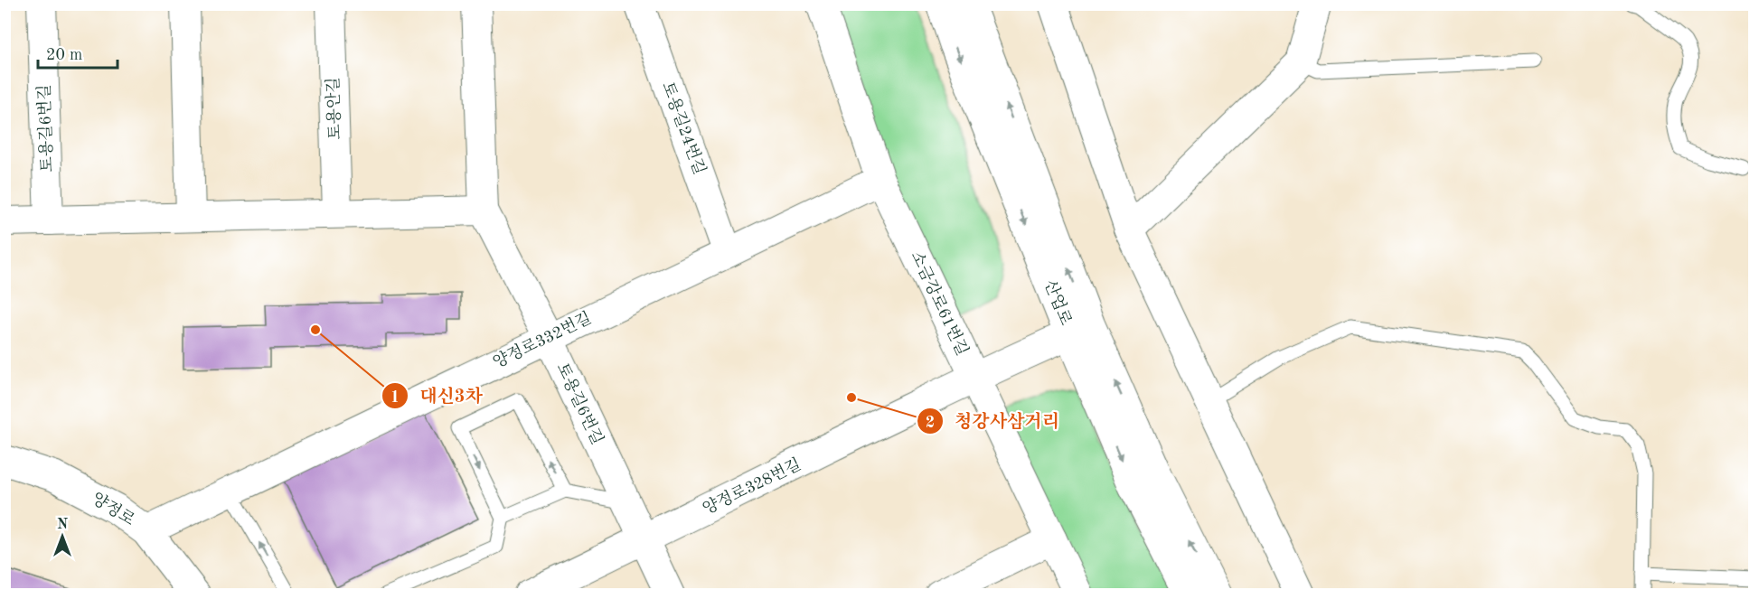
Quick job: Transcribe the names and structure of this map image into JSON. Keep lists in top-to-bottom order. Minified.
{"streets":{"street":["토용안길","토용길6번길","토용길24번길","산업로","소금강로61번길","양정로332번길","양정로328번길","양정로"]},"crossings":[["토용길6번길","양정로332번길"],["토용길6번길","양정로328번길"],["토용길24번길","양정로332번길"],["산업로","양정로328번길"],["소금강로61번길","양정로332번길"],["소금강로61번길","양정로328번길"],["양정로332번길","양정로"]],"places":["대신3차","청강사삼거리"],"scale_bar":"20 m","north":"top"}
